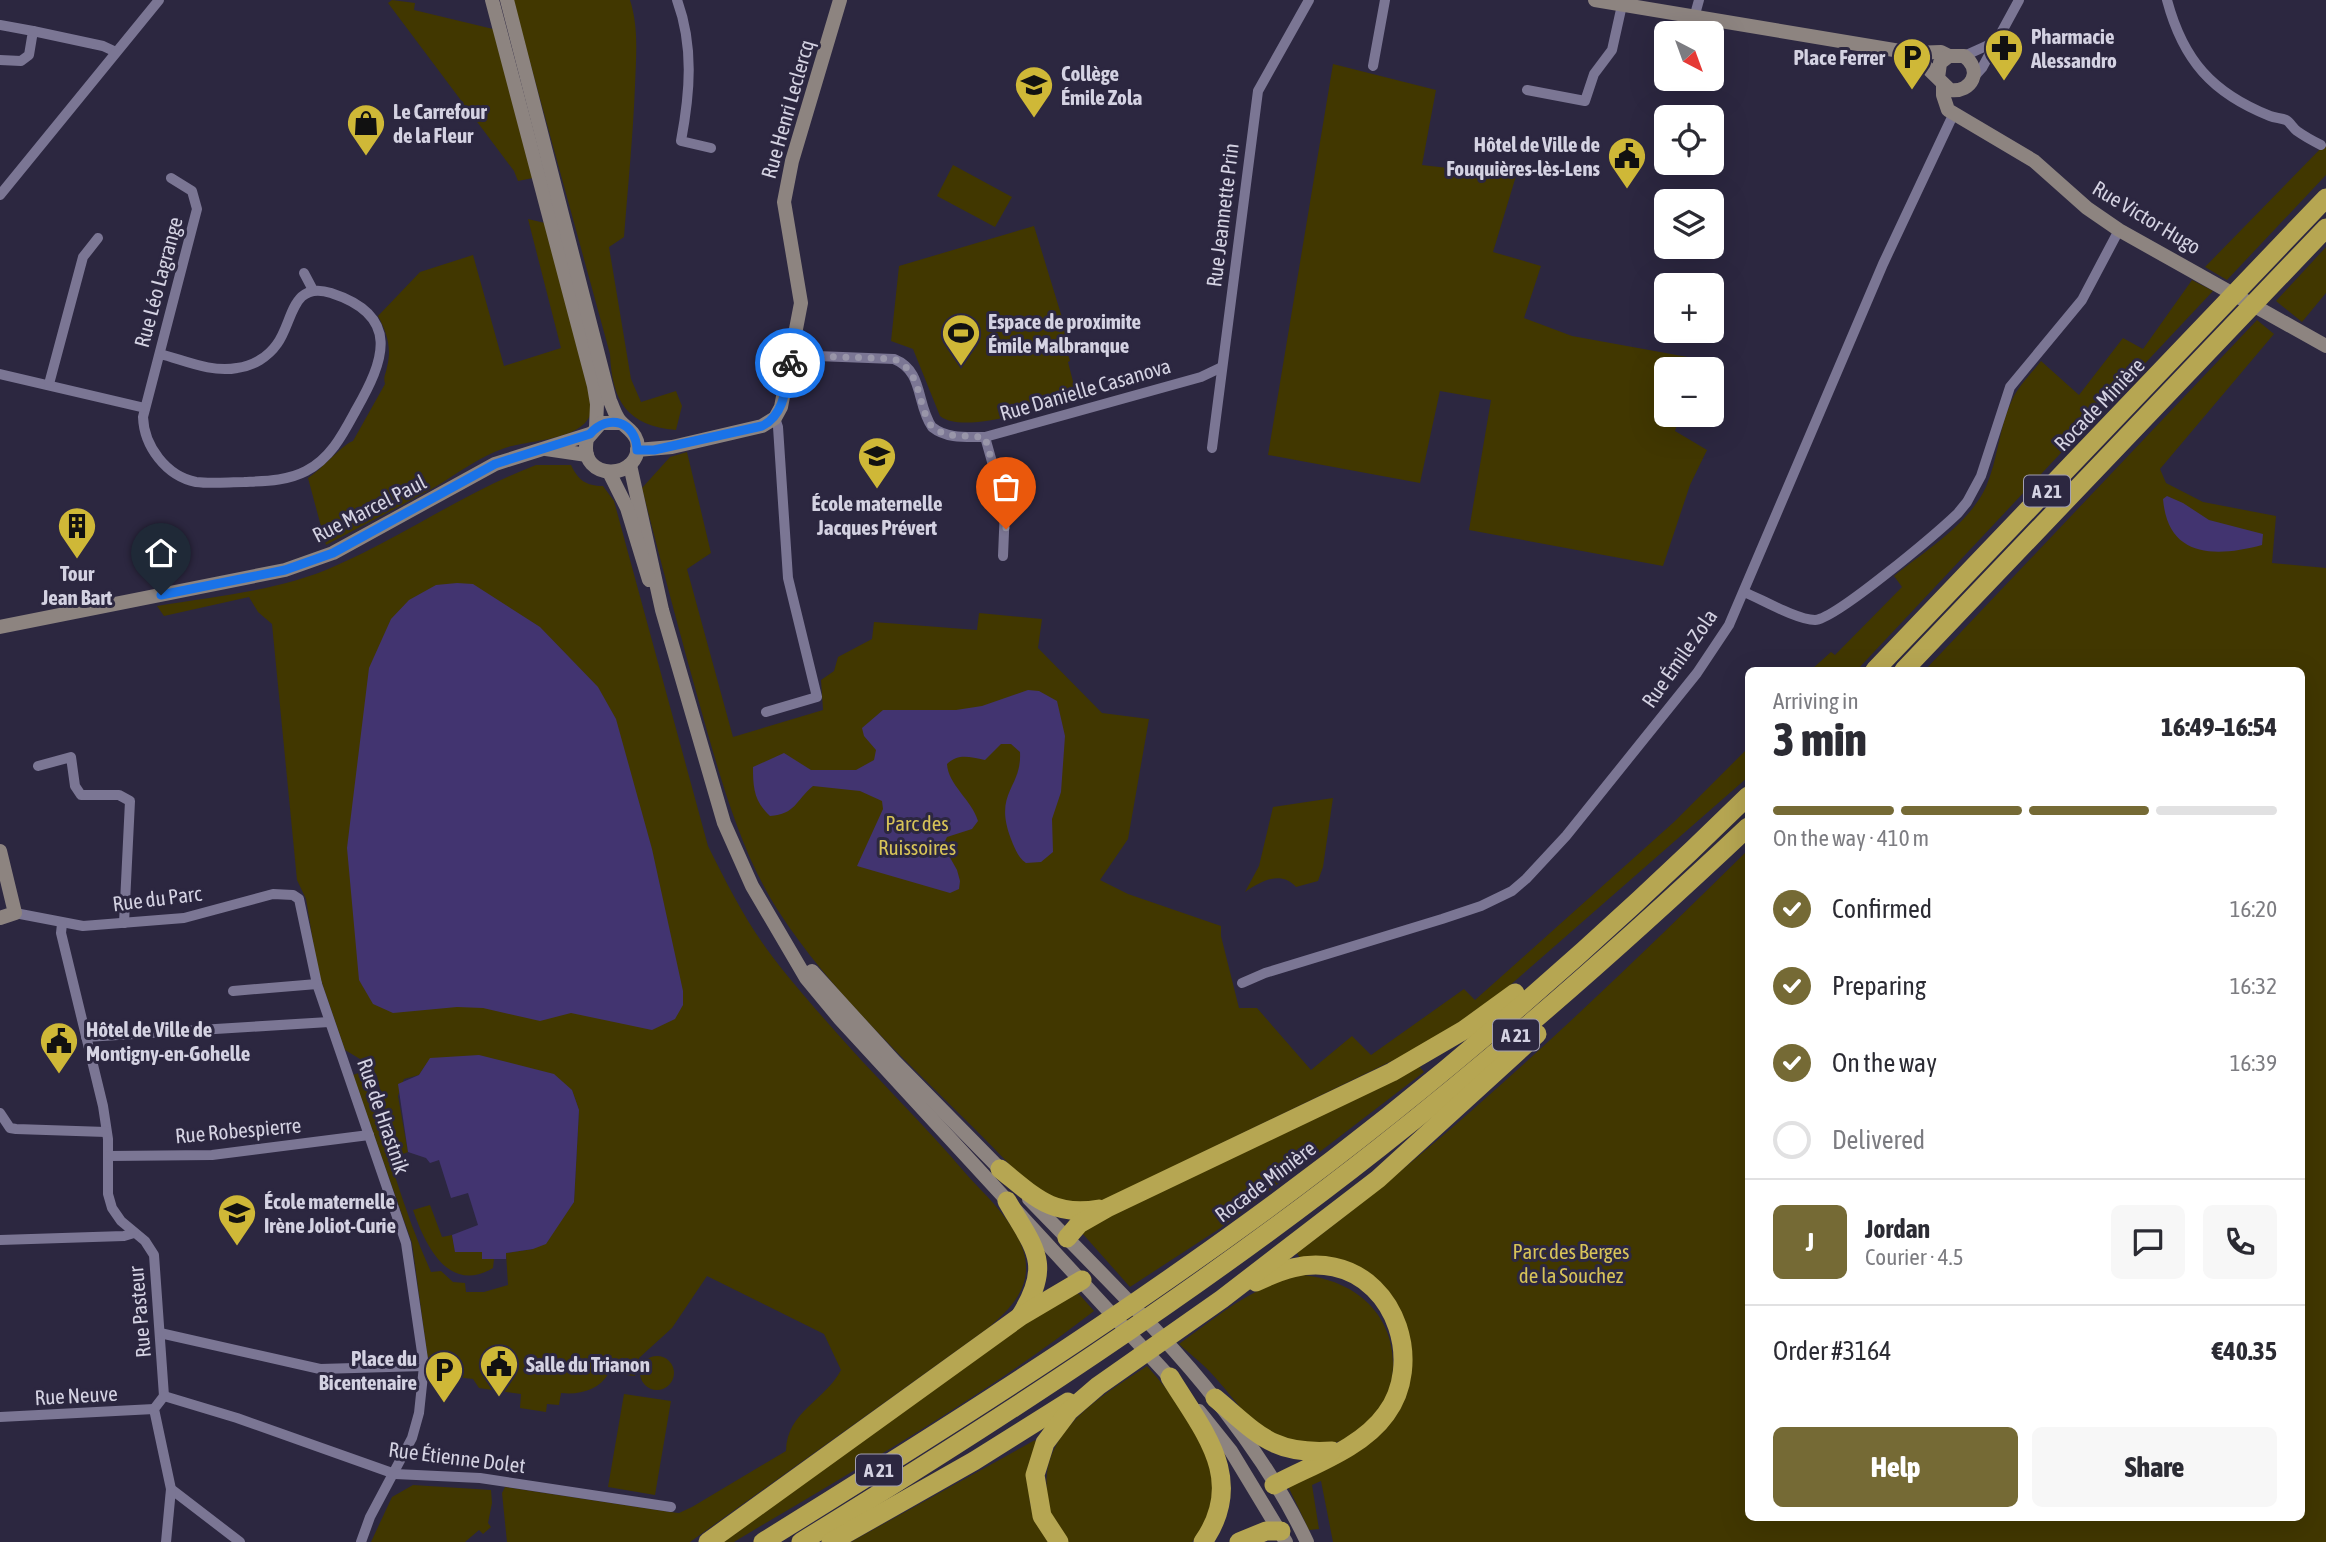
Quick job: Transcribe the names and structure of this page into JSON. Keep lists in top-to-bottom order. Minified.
{"streets":{"highway":["Rocade Minière","A 21"],"main road":["Rue Henri Leclercq","Rue Victor Hugo","Rue Marcel Paul"],"street":["Rue Jeannette Prin","Rue Léo Lagrange","Rue Danielle Casanova","Rue Émile Zola","Rue du Parc","Rue de Hrastnik","Rue Robespierre","Rue Pasteur","Rue Neuve","Rue Étienne Dolet"]},"crossings":[["Rue Henri Leclercq","Rue Danielle Casanova"],["Rue Jeannette Prin","Rue Danielle Casanova"],["Rue Victor Hugo","Rue Émile Zola"],["Rue du Parc","Rue de Hrastnik"],["Rue du Parc","Rue Pasteur"],["Rue de Hrastnik","Rue Robespierre"],["Rue de Hrastnik","Rue Étienne Dolet"],["Rue Robespierre","Rue Pasteur"],["Rue Pasteur","Rue Étienne Dolet"]],"parks":["Parc des Ruissoires","Parc des Berges de la Souchez"],"places":{"pharmacy":["Pharmacie Alessandro"],"parking":["Place Ferrer","Place du Bicentenaire"],"school or university":["Collège Émile Zola","École maternelle Jacques Prévert","École maternelle Irène Joliot-Curie"],"shop":["Le Carrefour de la Fleur"],"public building":["Hôtel de Ville de Fouquières-lès-Lens","Hôtel de Ville de Montigny-en-Gohelle","Salle du Trianon"],"sports":["Espace de proximite Émile Malbranque"],"building":["Tour Jean Bart"]},"north":"bottom right","page":{"map_buttons":["+","−"],"heading":["3 min","Arriving in","16:49–16:54"],"panel":["Jordan","Courier · 4.5","Order #3164","€40.35"],"bar":"On the way · 410 m","list":[["Confirmed","16:20"],["Preparing","16:32"],["On the way","16:39"],"Delivered"],"round":"J","buttons":["Help","Share"]}}
